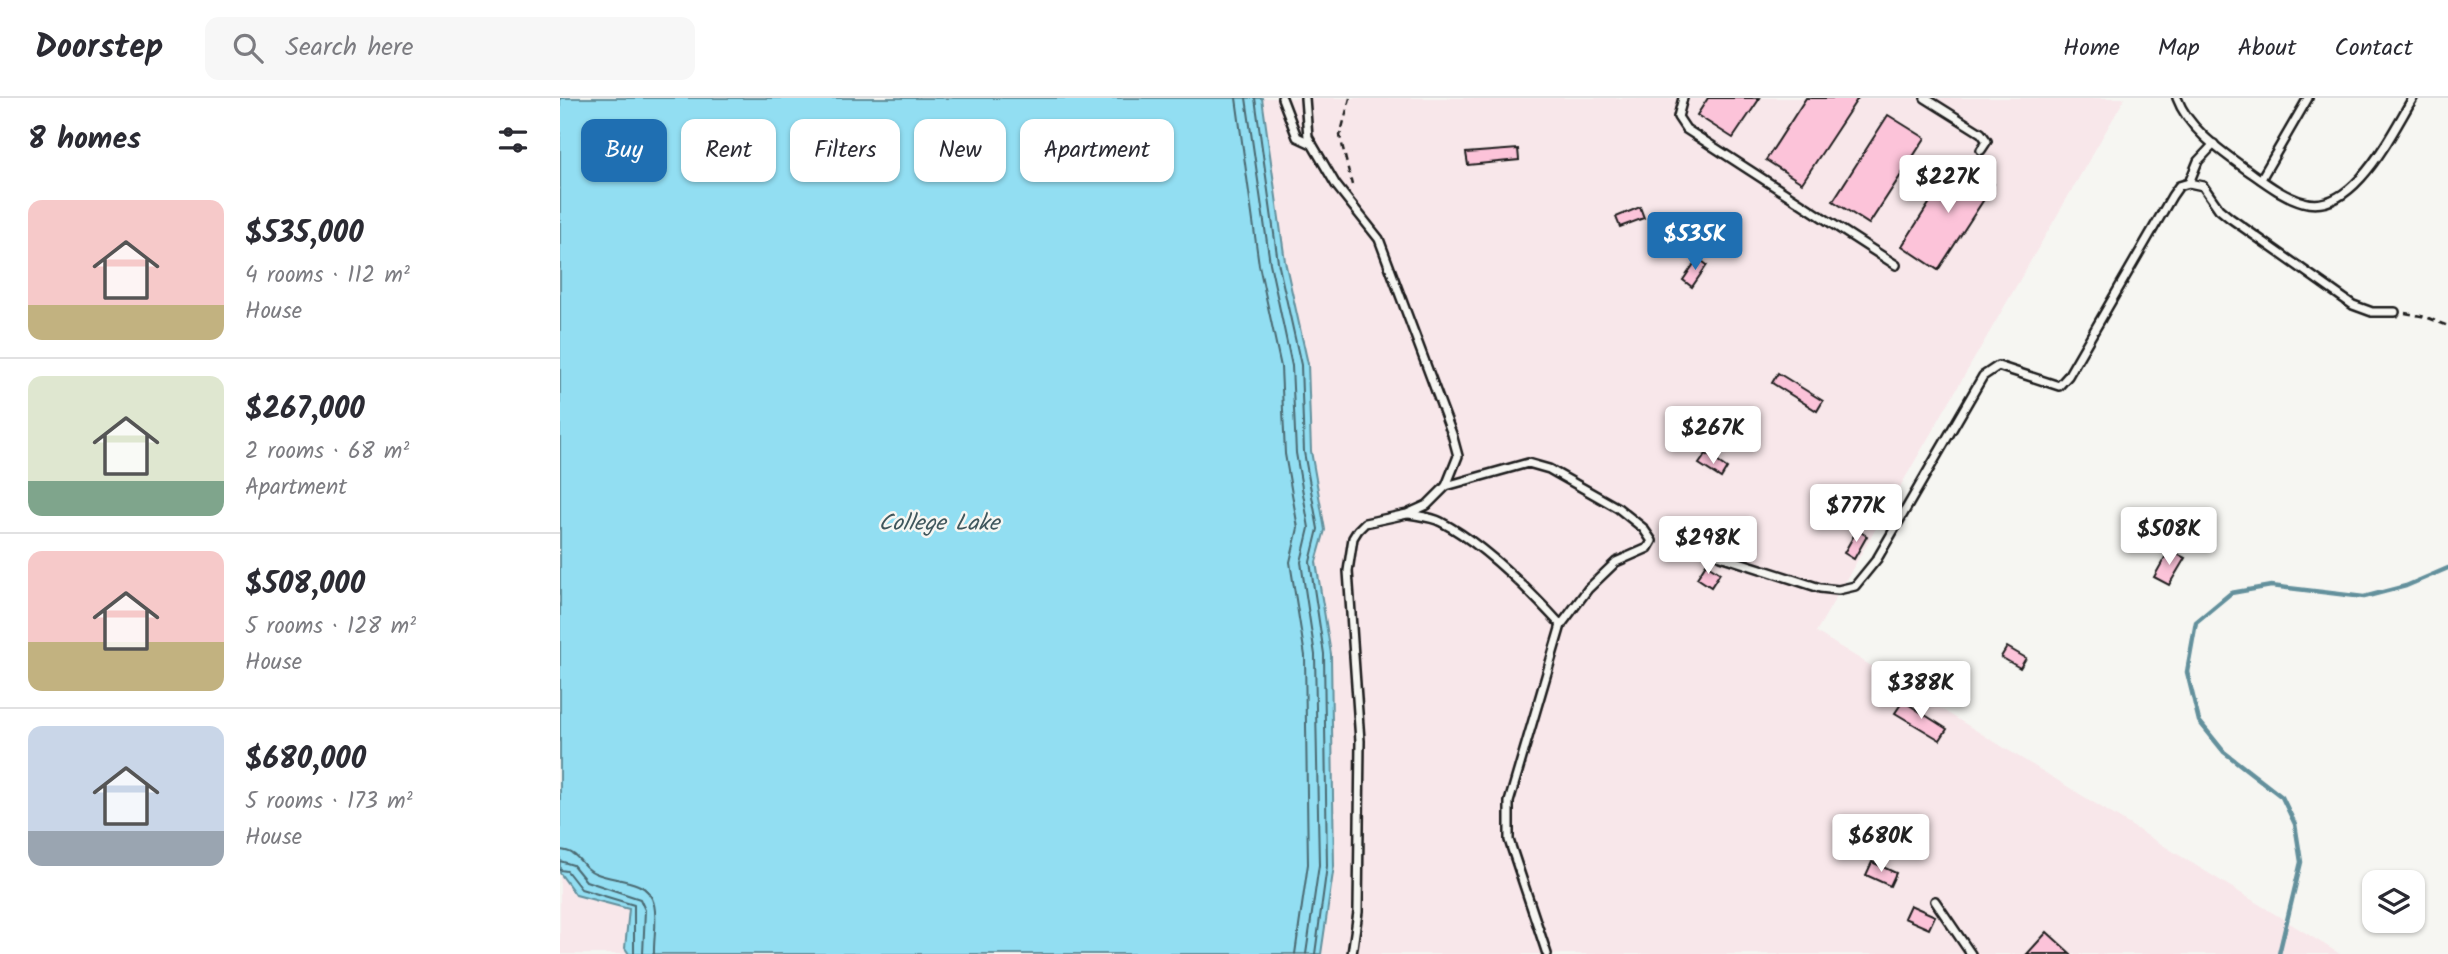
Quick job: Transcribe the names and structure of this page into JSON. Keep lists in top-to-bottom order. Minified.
{"water":["College Lake"],"page":{"header":"Doorstep","search":"Search here","nav":["Home","Map","About","Contact"],"heading":"8 homes","chip":["Buy","Rent","Filters","New","Apartment"],"price":["$227K","$535K","$267K","$777K","$508K","$298K","$388K","$680K"],"list":[{"name":"$535,000","note":"4 rooms · 112 m² · House"},{"name":"$267,000","note":"2 rooms · 68 m² · Apartment"},{"name":"$508,000","note":"5 rooms · 128 m² · House"},{"name":"$680,000","note":"5 rooms · 173 m² · House"}]}}
